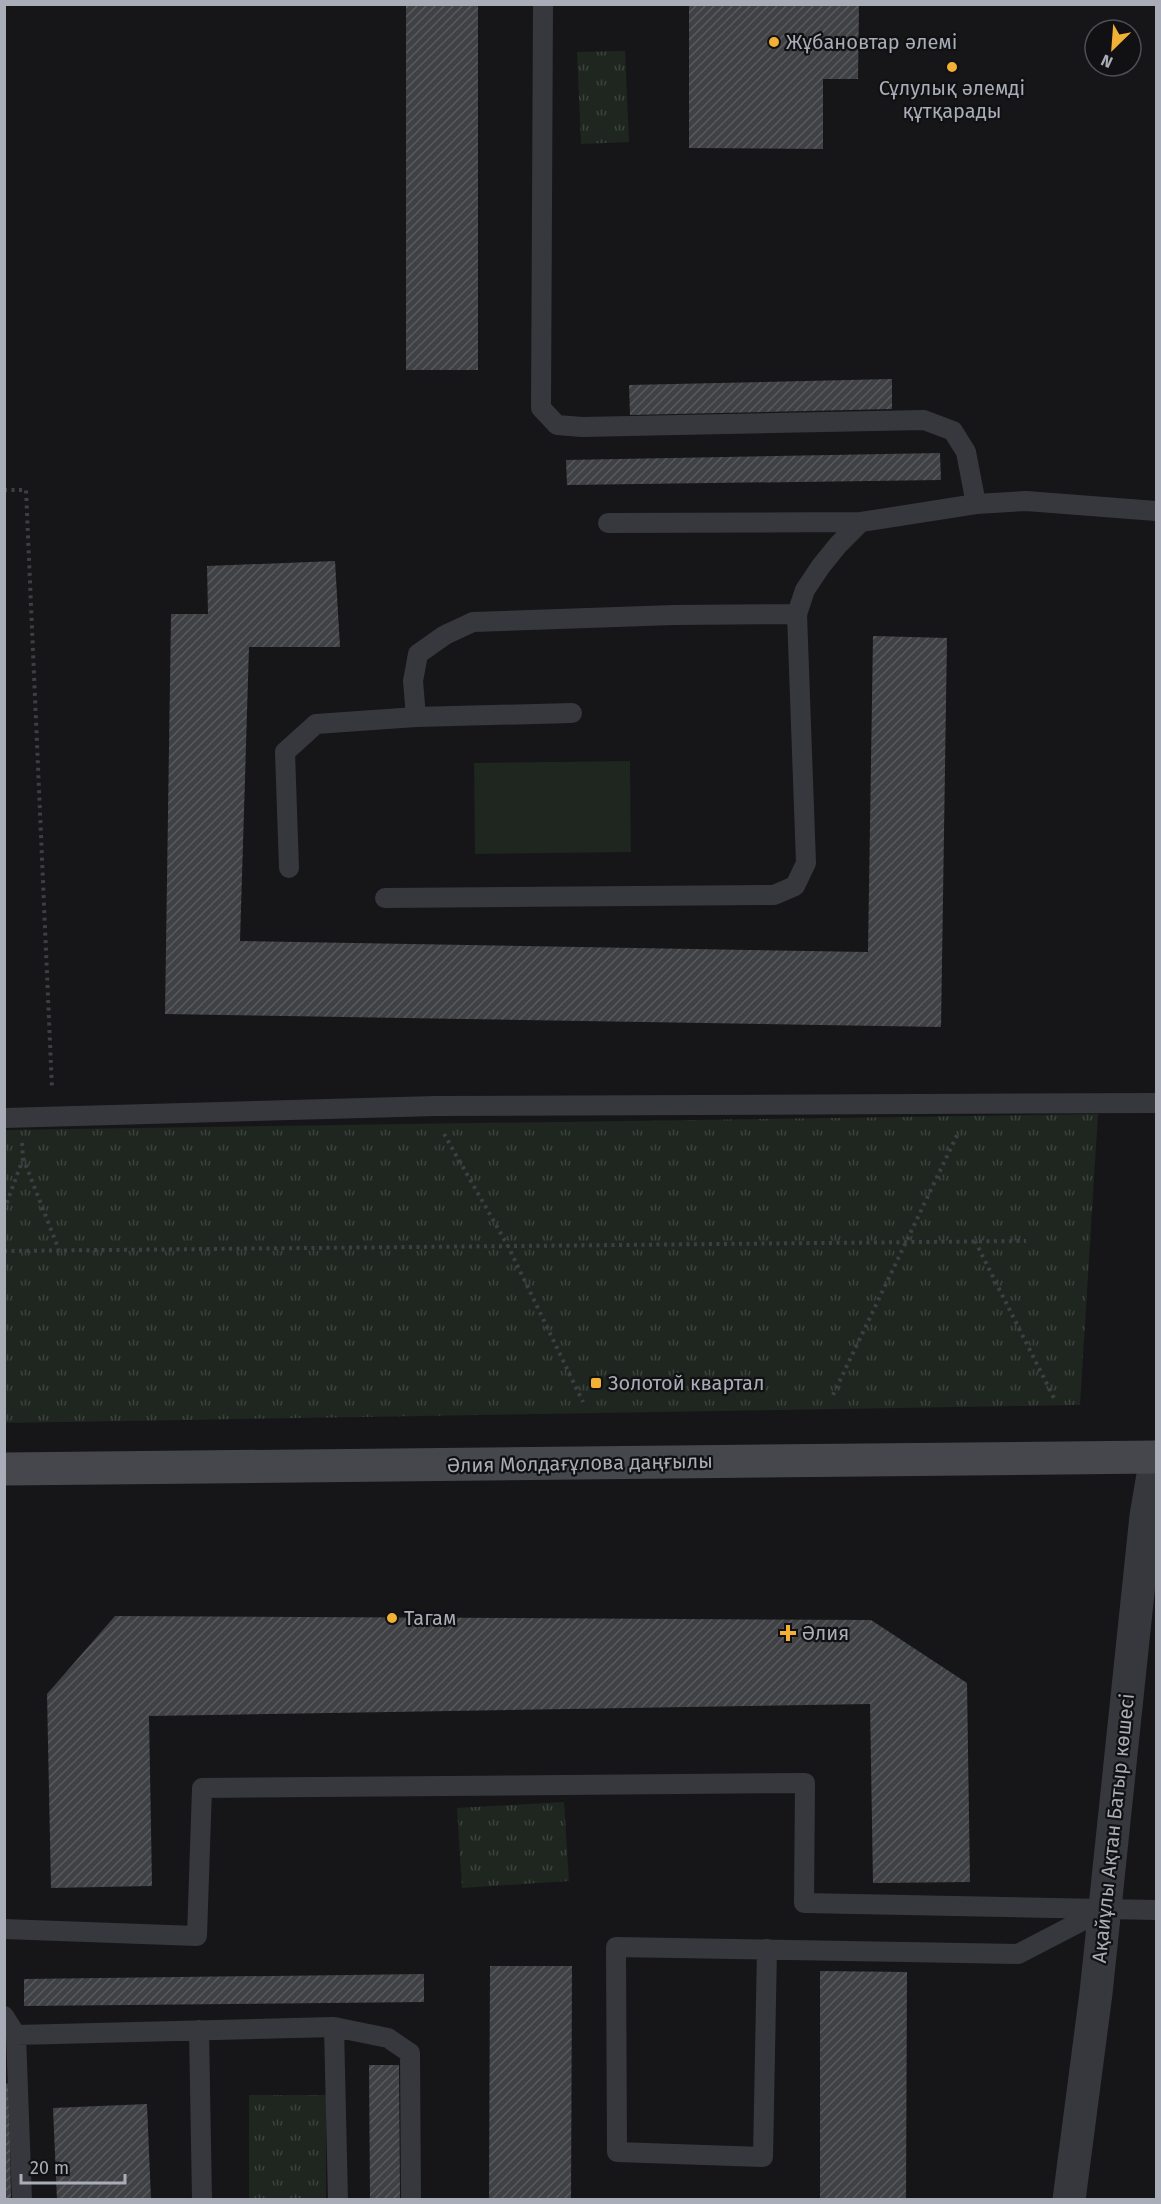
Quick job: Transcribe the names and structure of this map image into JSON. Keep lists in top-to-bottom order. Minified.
{"streets":{"main road":["Әлия Молдағұлова даңғылы"],"street":["Ақайұлы Ақтан Батыр көшесі"]},"crossings":[["Әлия Молдағұлова даңғылы","Ақайұлы Ақтан Батыр көшесі"]],"places":{"other":["Жұбановтар әлемі","Сұлулық әлемді құтқарады","Тагам"],"transit":["Золотой квартал"],"health":["Әлия"]},"scale_bar":"20 m","north":"bottom left"}
